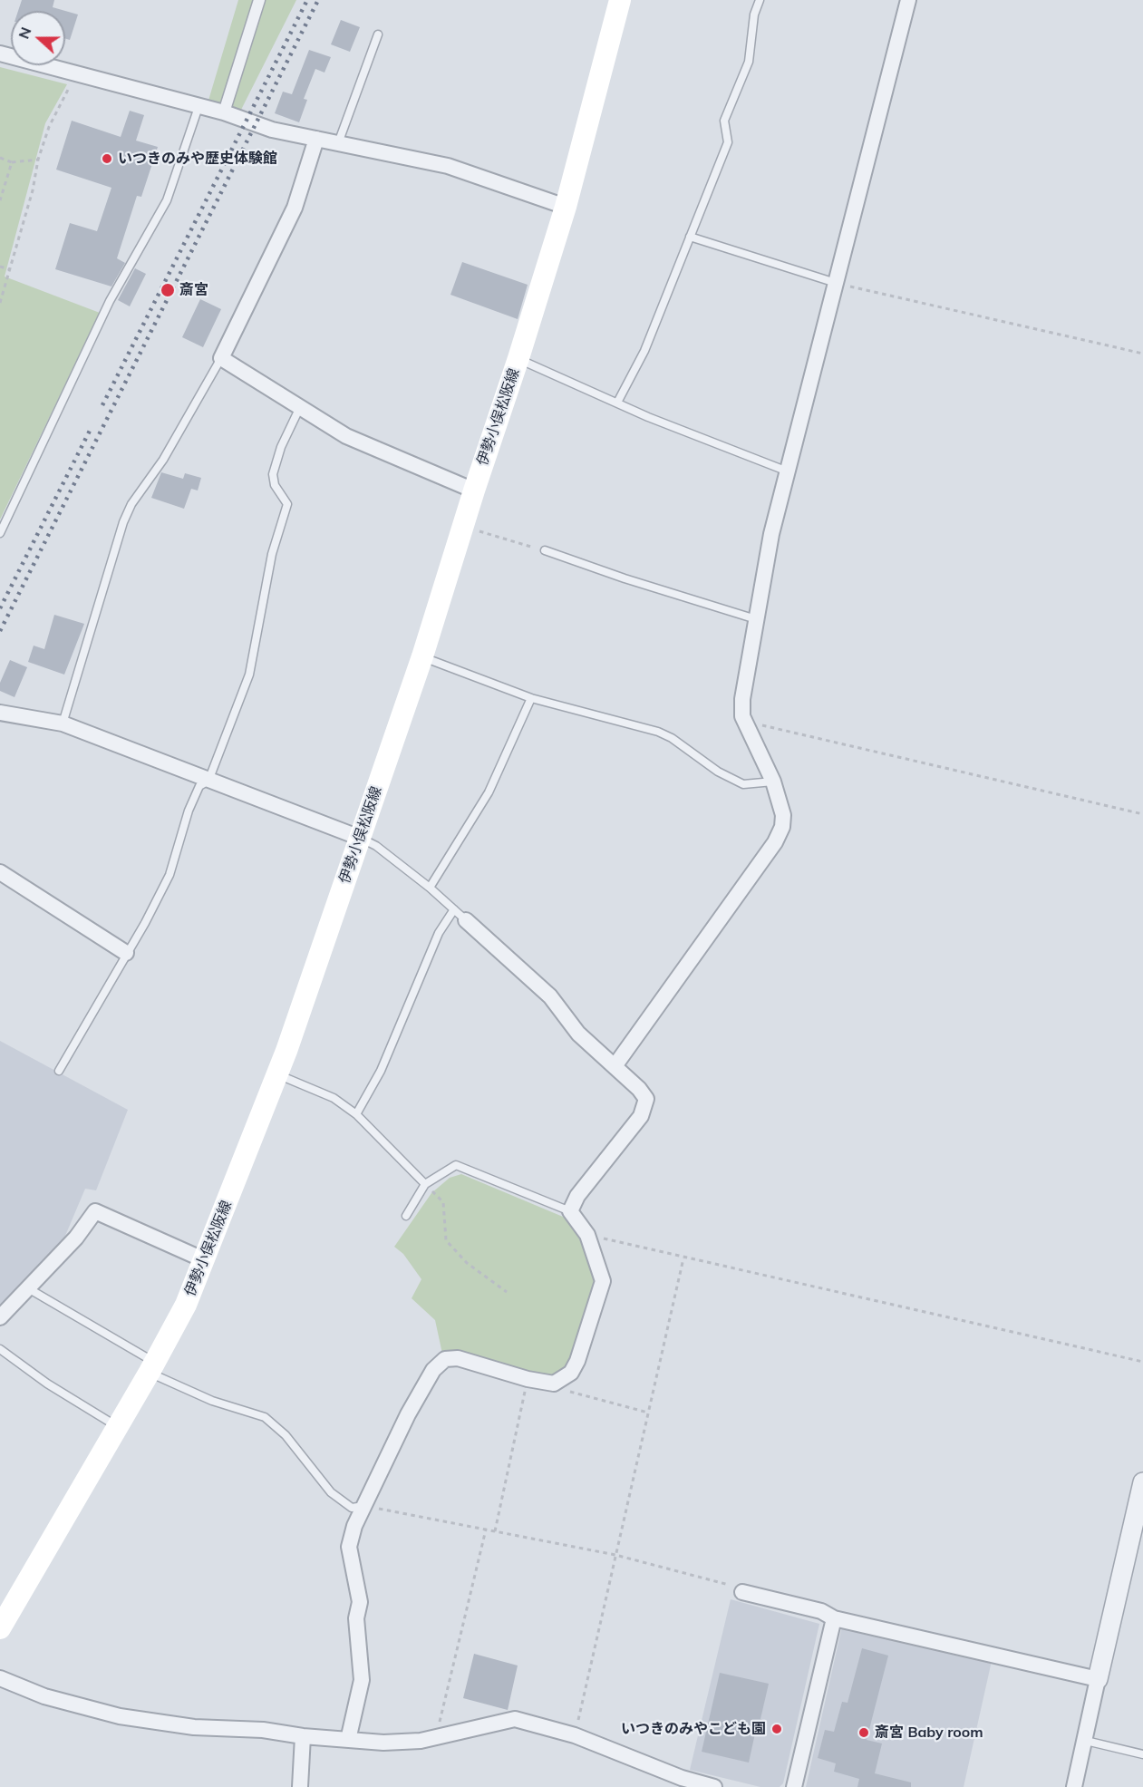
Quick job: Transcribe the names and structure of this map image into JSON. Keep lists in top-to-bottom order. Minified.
{"streets":{"main road":["伊勢小俣松阪線"]},"places":["いつきのみや歴史体験館","斎宮","いつきのみやこども園","斎宮 Baby room"],"north":"left"}
